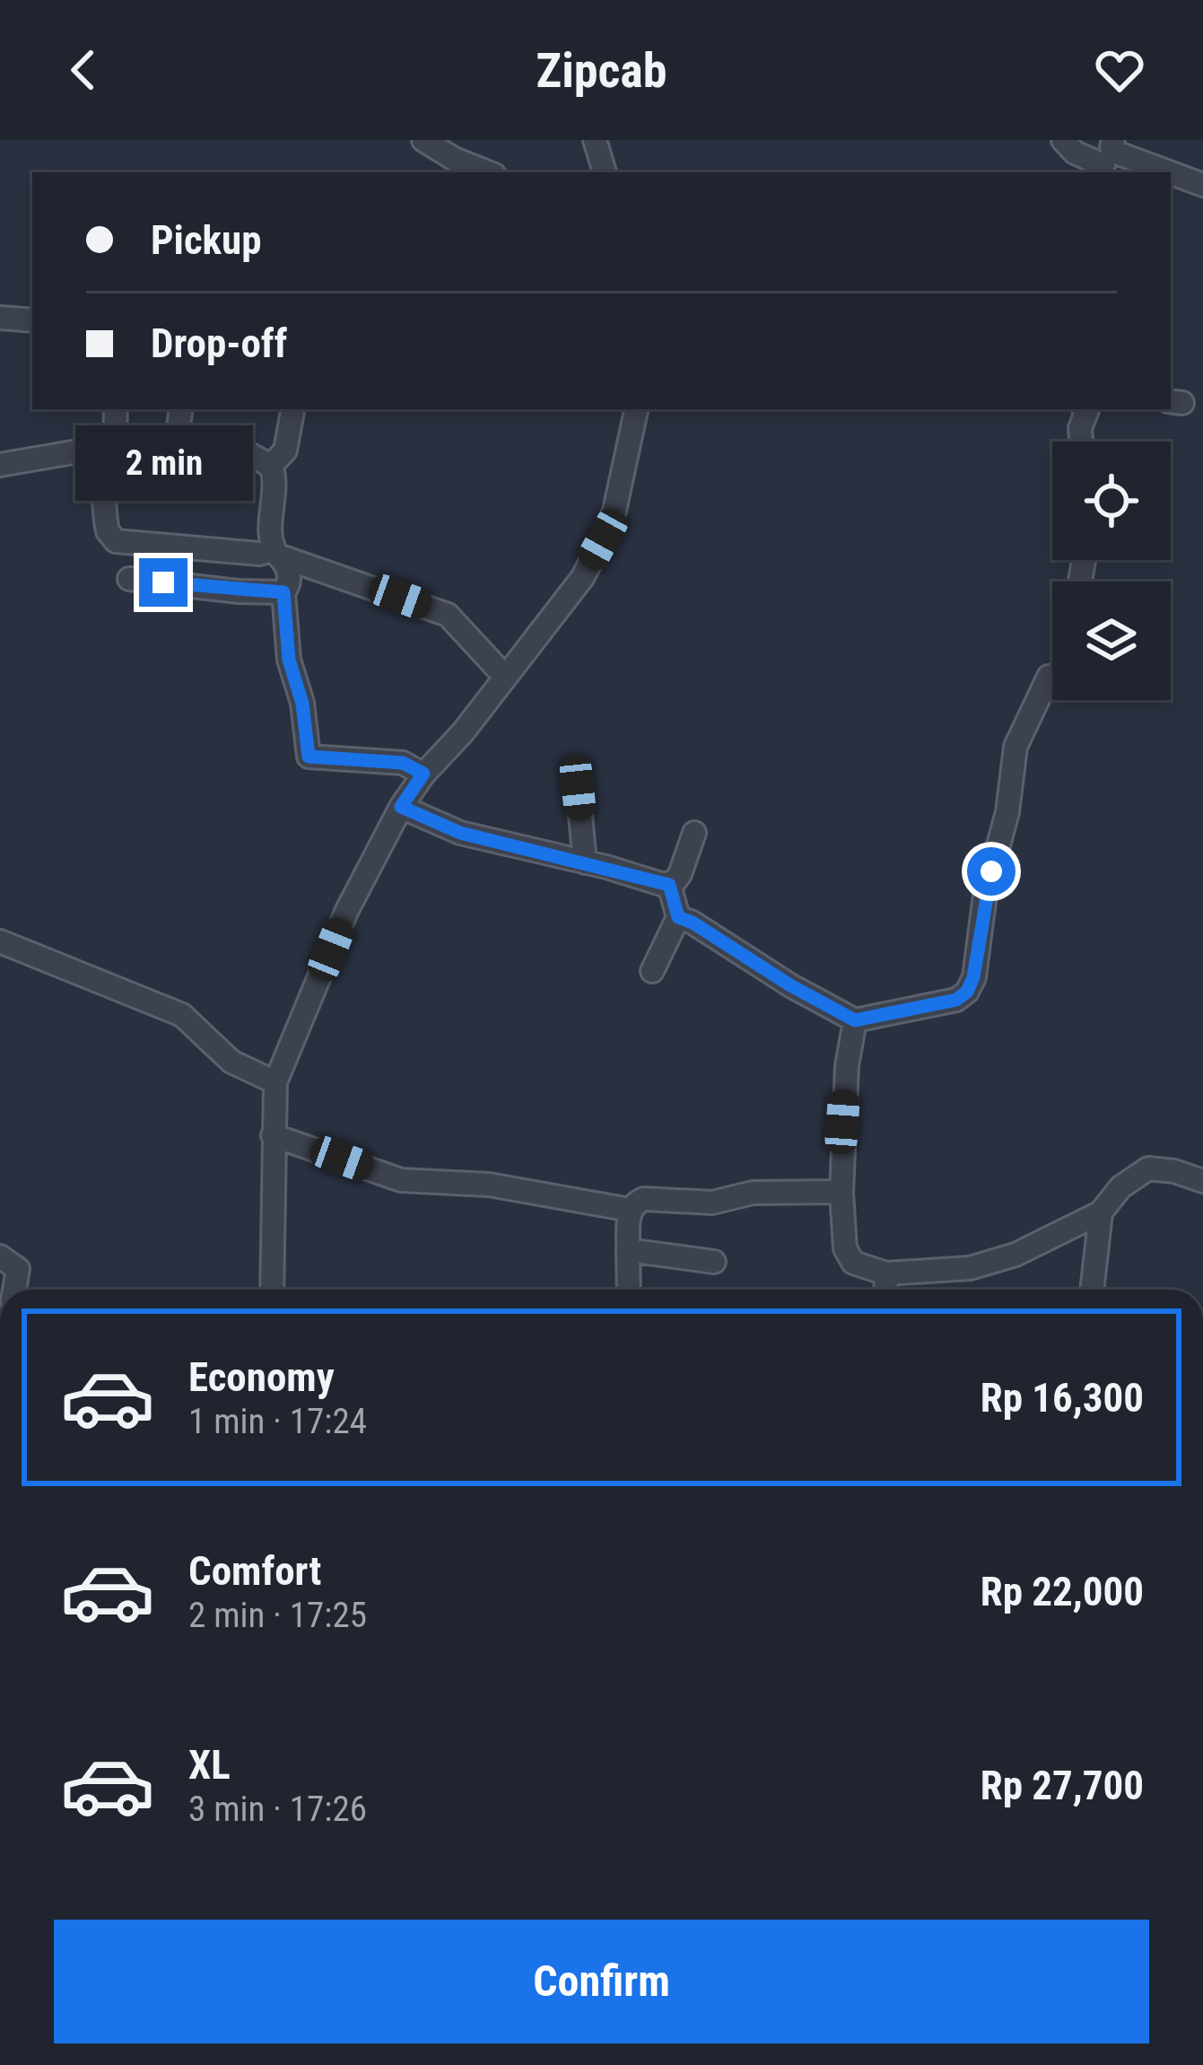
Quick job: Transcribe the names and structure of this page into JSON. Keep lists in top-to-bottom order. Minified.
{"page":{"header":"Zipcab","banner":["Pickup","Drop-off"],"bubble":"2 min","list":[{"name":"Economy","note":"1 min · 17:24","value":"Rp 16,300"},{"name":"Comfort","note":"2 min · 17:25","value":"Rp 22,000"},{"name":"XL","note":"3 min · 17:26","value":"Rp 27,700"}],"buttons":"Confirm"}}
